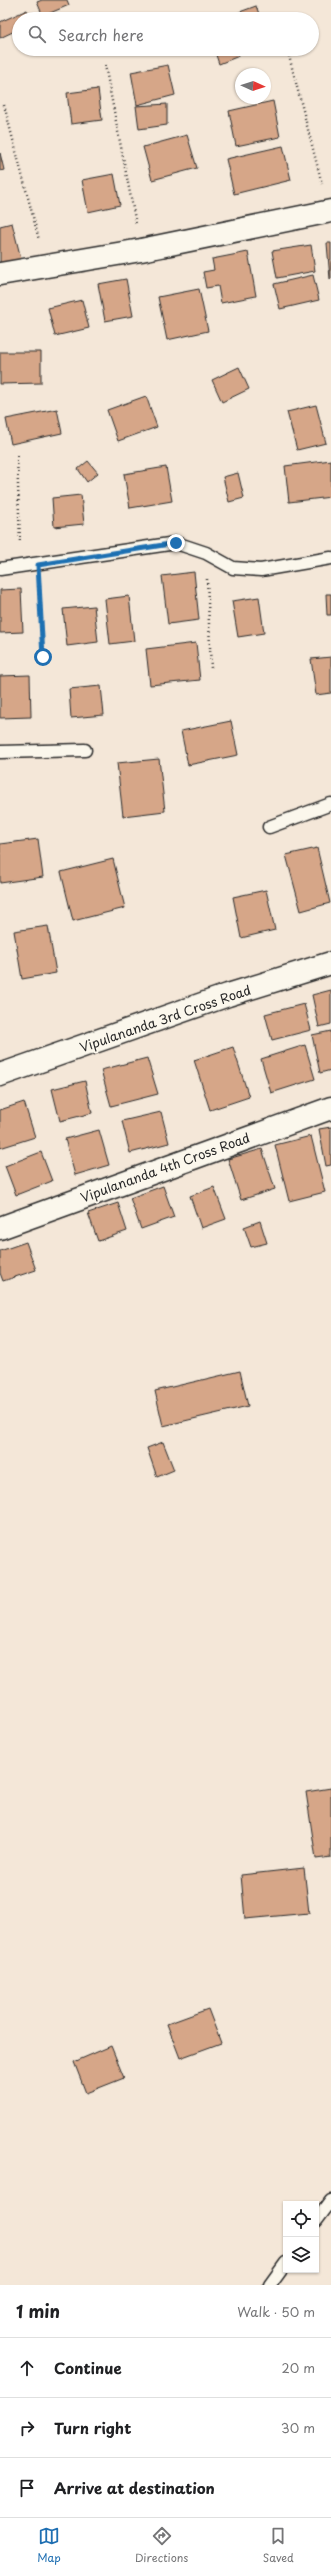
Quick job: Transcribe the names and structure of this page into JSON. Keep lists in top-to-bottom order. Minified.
{"streets":{"street":["Vipulananda 3rd Cross Road","Vipulananda 4th Cross Road"]},"north":"right","page":{"search":"Search here","heading":["1 min","Walk · 50 m"],"list":[["Continue","20 m"],["Turn right","30 m"],"Arrive at destination"],"nav":["Map","Directions","Saved"]}}
